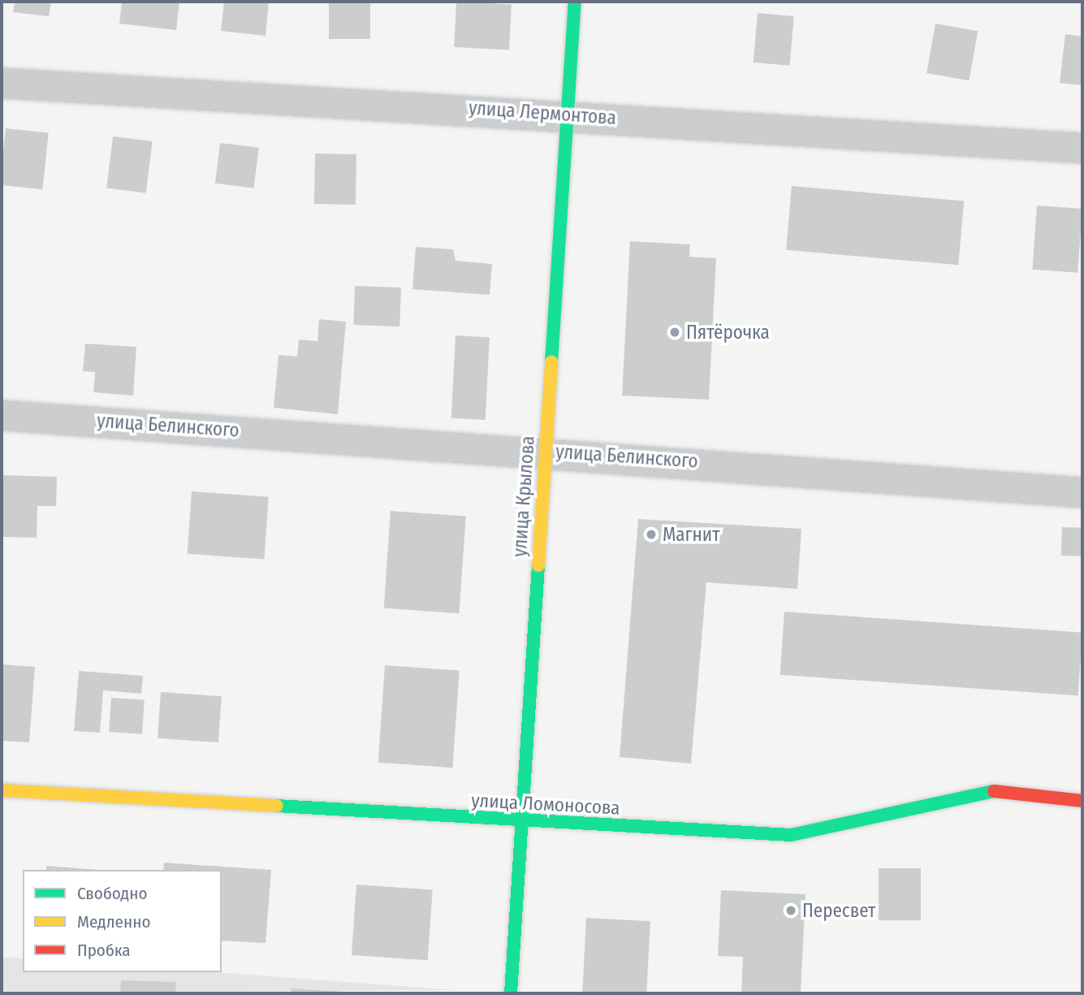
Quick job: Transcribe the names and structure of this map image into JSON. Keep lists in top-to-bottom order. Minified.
{"streets":{"street":["улица Лермонтова","улица Белинского","улица Крылова","улица Ломоносова"]},"crossings":[["улица Лермонтова","улица Крылова"],["улица Белинского","улица Крылова"],["улица Крылова","улица Ломоносова"]],"places":["Пятёрочка","Магнит","Пересвет"],"legend":["Свободно","Медленно","Пробка"]}
